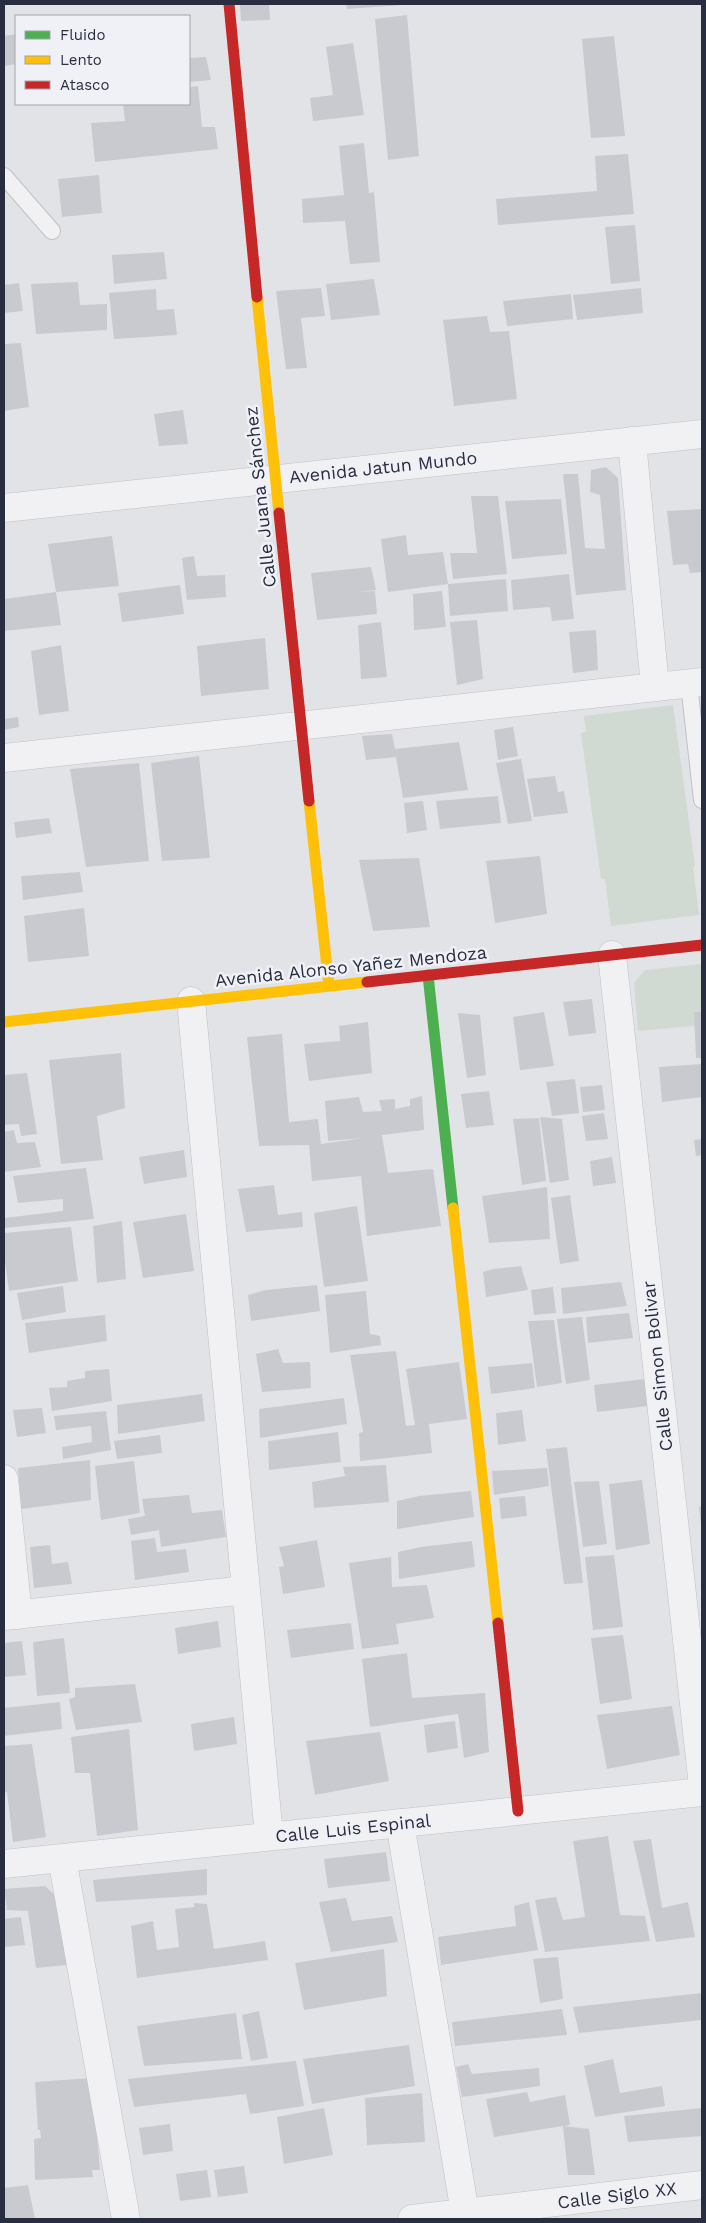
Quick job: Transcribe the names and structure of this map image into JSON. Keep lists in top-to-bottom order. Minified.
{"streets":{"street":["Avenida Jatun Mundo","Calle Juana Sánchez","Avenida Alonso Yañez Mendoza","Calle Simon Bolivar","Calle Luis Espinal","Calle Siglo XX"]},"crossings":[["Avenida Jatun Mundo","Calle Juana Sánchez"],["Calle Juana Sánchez","Avenida Alonso Yañez Mendoza"],["Avenida Alonso Yañez Mendoza","Calle Simon Bolivar"]],"legend":["Fluido","Lento","Atasco"]}
